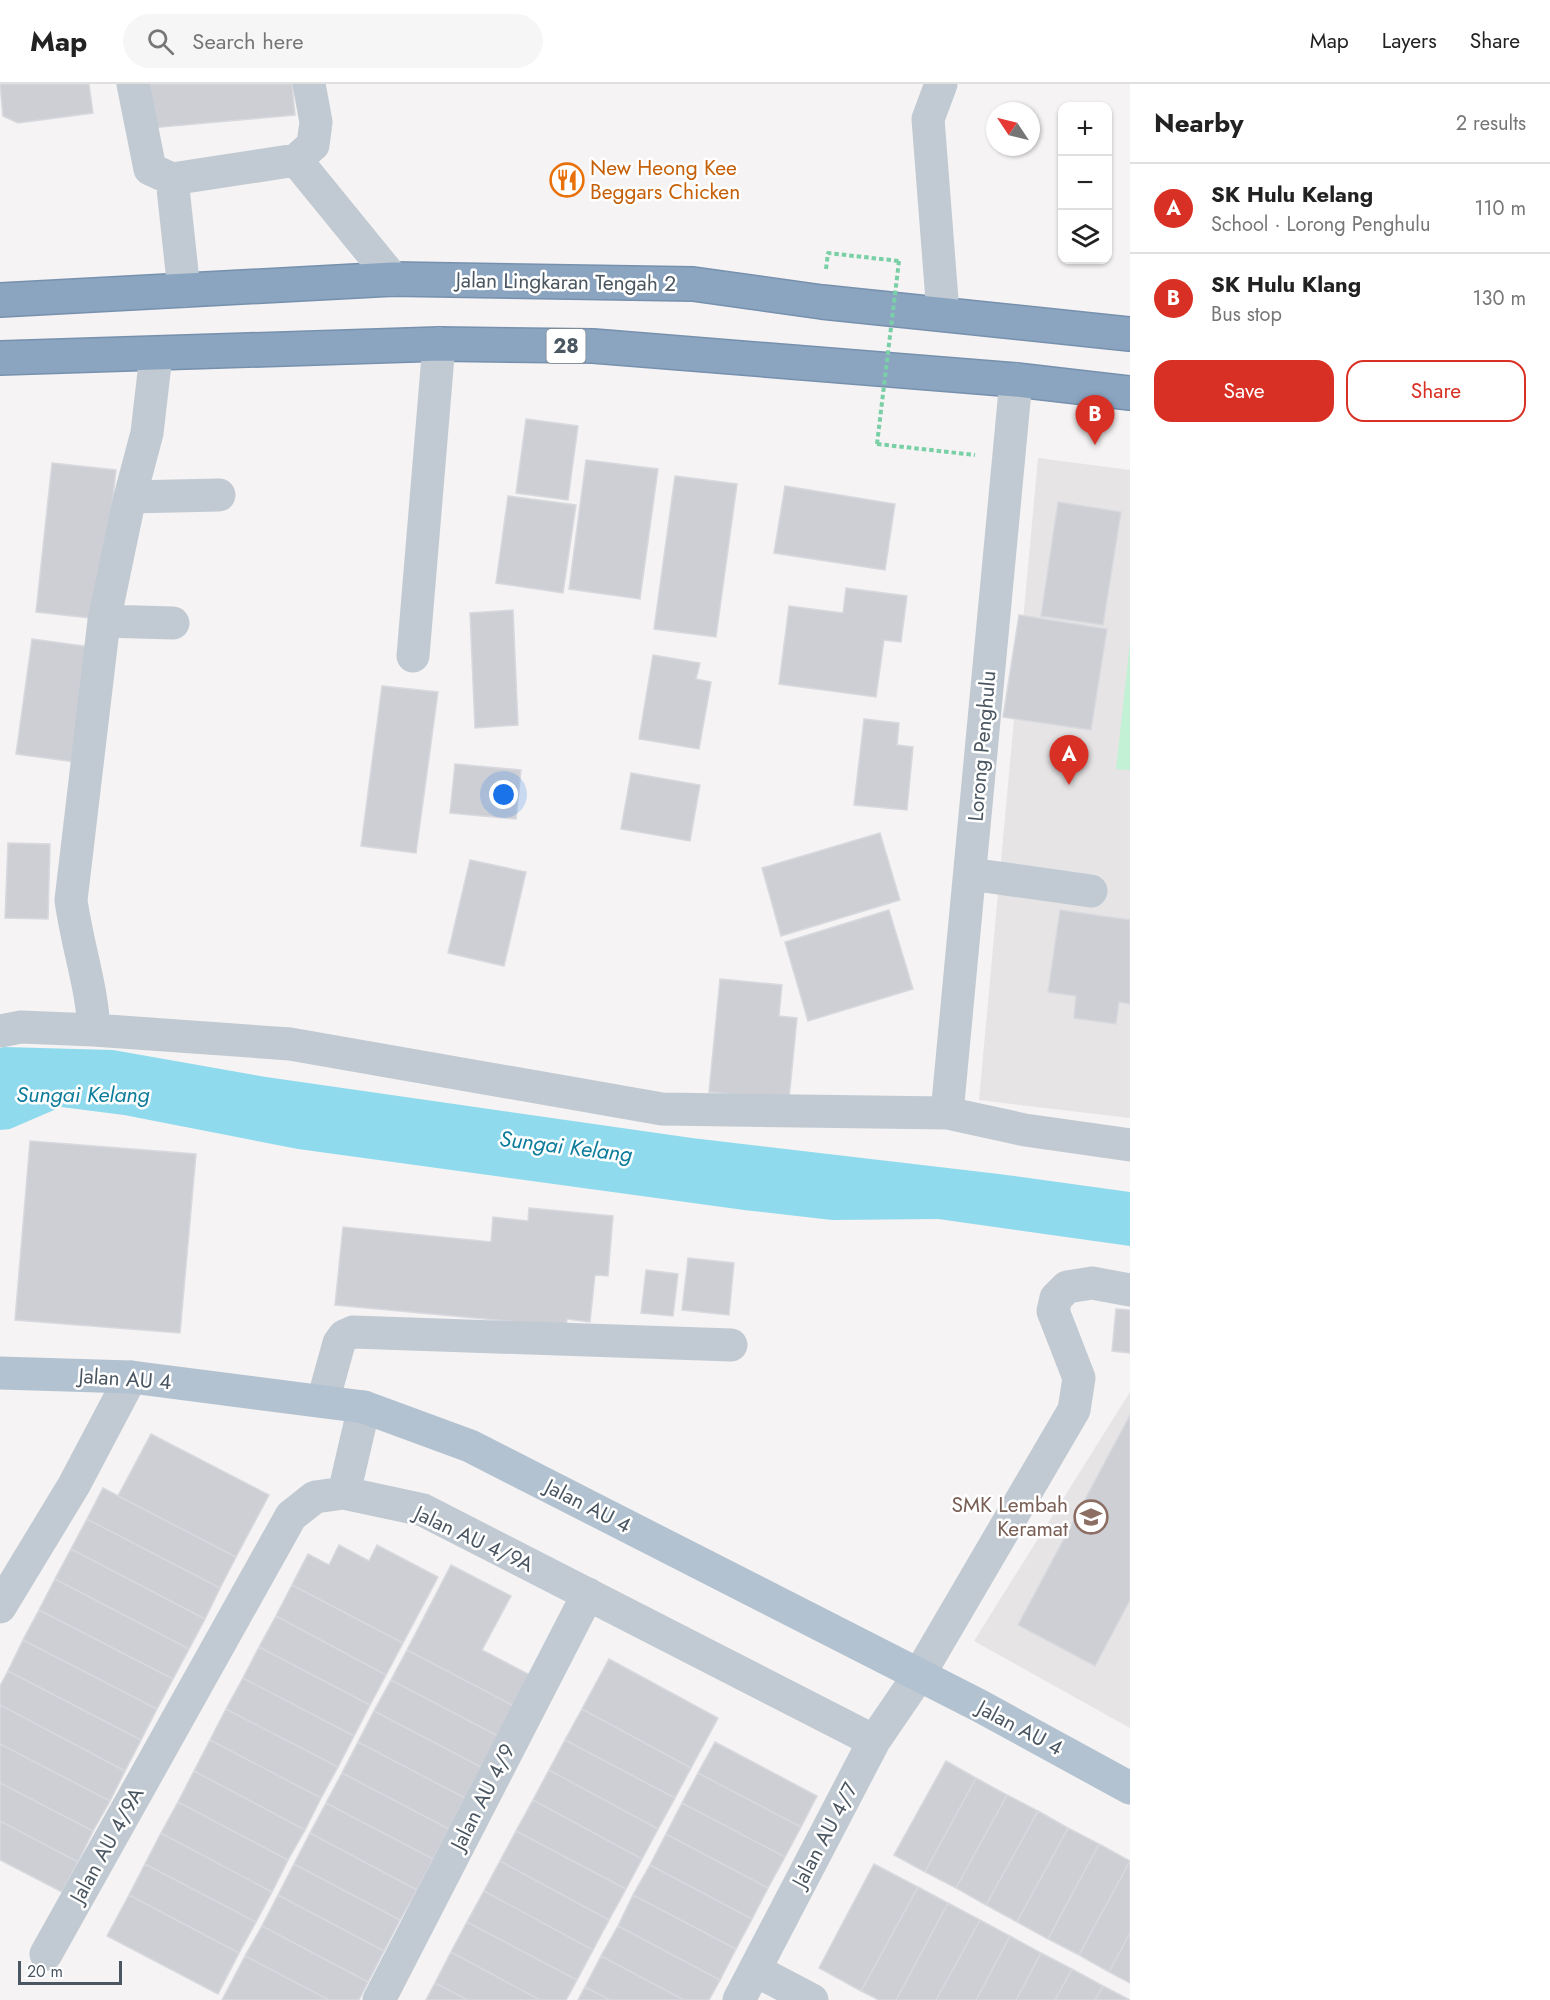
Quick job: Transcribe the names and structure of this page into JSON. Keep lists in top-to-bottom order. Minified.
{"streets":{"highway":["Jalan Lingkaran Tengah 2","28"],"main road":["Jalan AU 4"],"street":["Lorong Penghulu","Jalan AU 4/9A","Jalan AU 4/9","Jalan AU 4/7"]},"crossings":[["28","Lorong Penghulu"],["Jalan AU 4","Jalan AU 4/7"],["Jalan AU 4/9A","Jalan AU 4/9"],["Jalan AU 4/9A","Jalan AU 4/7"]],"water":["Sungai Kelang"],"places":{"restaurant":["New Heong Kee Beggars Chicken"],"school or university":["SMK Lembah Keramat"]},"scale_bar":"20 m","north":"top left","page":{"header":"Map","search":"Search here","nav":["Map","Layers","Share"],"heading":["Nearby","2 results"],"map_buttons":["+","−"],"list":[{"mark":"A","name":"SK Hulu Kelang","note":"School · Lorong Penghulu","value":"110 m"},{"mark":"B","name":"SK Hulu Klang","note":"Bus stop","value":"130 m"}],"buttons":["Save","Share"],"pins":["B","A"],"scale":"20 m"}}
